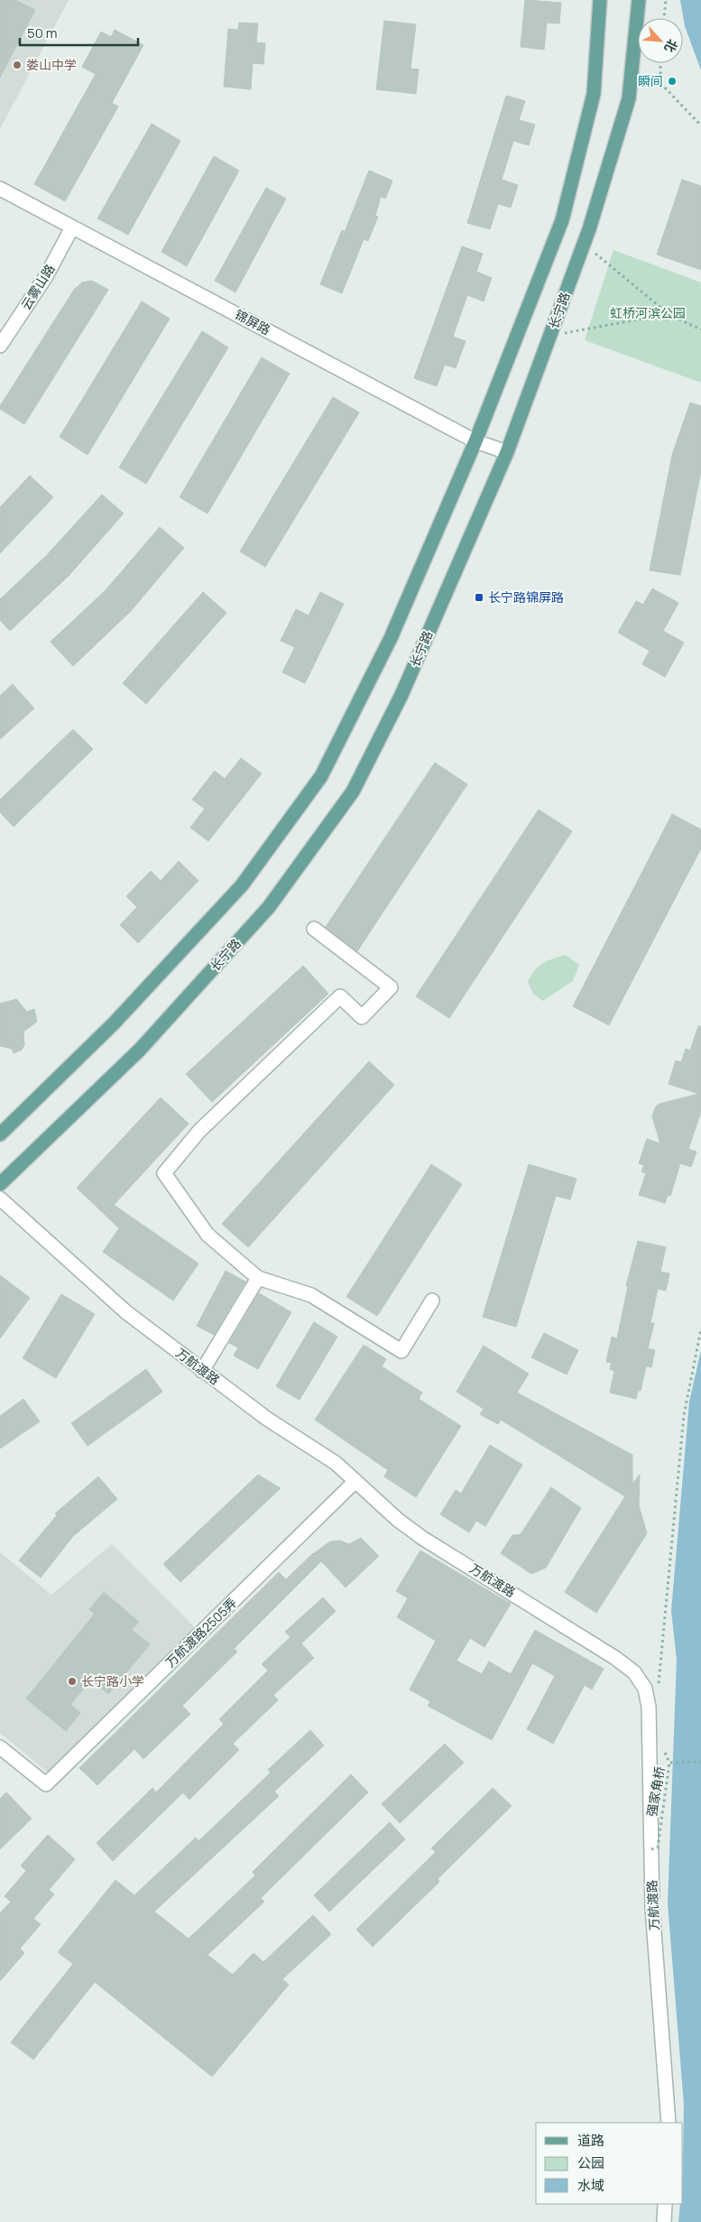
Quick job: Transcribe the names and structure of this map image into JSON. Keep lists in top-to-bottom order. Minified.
{"streets":{"main road":["长宁路"],"street":["云雾山路","锦屏路","万航渡路","万航渡路2505弄"],"path":["强家角桥"]},"crossings":[["云雾山路","锦屏路"],["长宁路","锦屏路"],["万航渡路","万航渡路2505弄"],["万航渡路","强家角桥"]],"parks":["虹桥河滨公园"],"places":{"other":["娄山中学","瞬间","长宁路小学"],"transit":["长宁路锦屏路"]},"legend":["道路","公园","水域"],"scale_bar":"50 m","north":"bottom right"}
